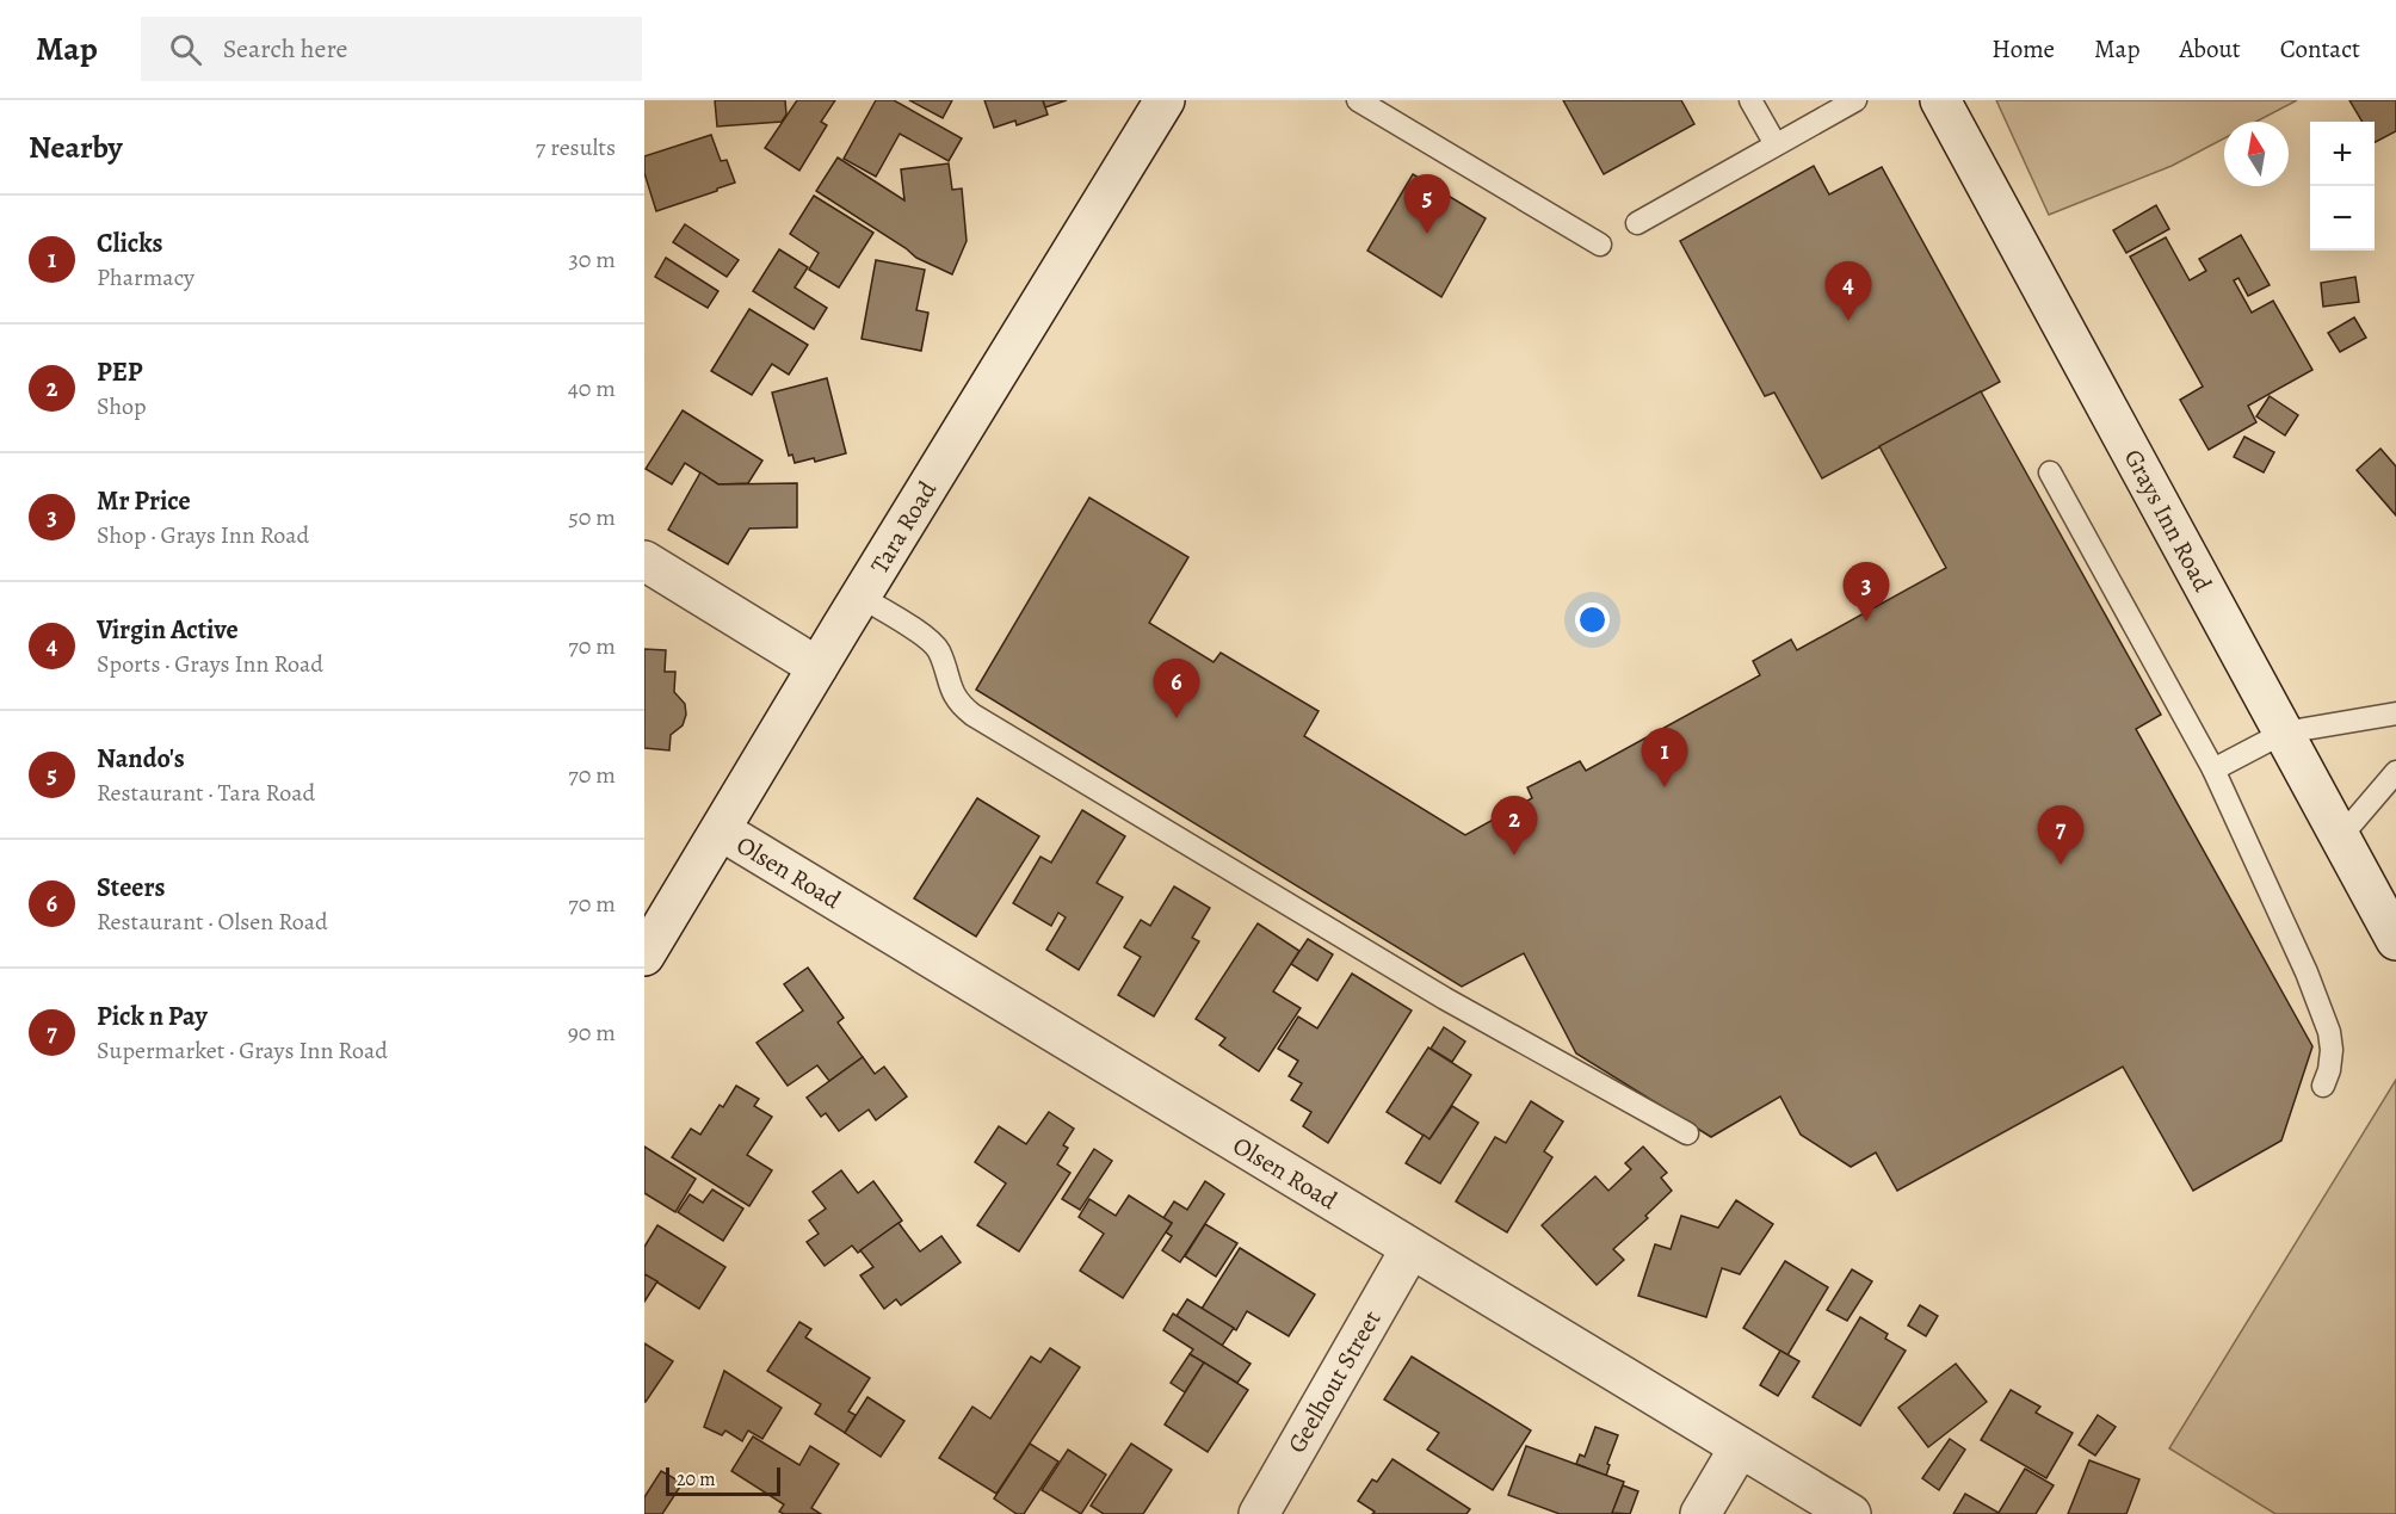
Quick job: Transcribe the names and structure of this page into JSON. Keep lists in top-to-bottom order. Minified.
{"streets":{"street":["Grays Inn Road","Tara Road","Olsen Road","Geelhout Street"]},"crossings":[["Tara Road","Olsen Road"],["Olsen Road","Geelhout Street"]],"scale_bar":"20 m","north":"top","page":{"header":"Map","search":"Search here","nav":["Home","Map","About","Contact"],"heading":["Nearby","7 results"],"map_buttons":["+","−"],"pins":["5","4","3","6","1","2","7"],"list":[{"mark":"1","name":"Clicks","note":"Pharmacy","value":"30 m"},{"mark":"2","name":"PEP","note":"Shop","value":"40 m"},{"mark":"3","name":"Mr Price","note":"Shop · Grays Inn Road","value":"50 m"},{"mark":"4","name":"Virgin Active","note":"Sports · Grays Inn Road","value":"70 m"},{"mark":"5","name":"Nando's","note":"Restaurant · Tara Road","value":"70 m"},{"mark":"6","name":"Steers","note":"Restaurant · Olsen Road","value":"70 m"},{"mark":"7","name":"Pick n Pay","note":"Supermarket · Grays Inn Road","value":"90 m"}],"scale":"20 m"}}
